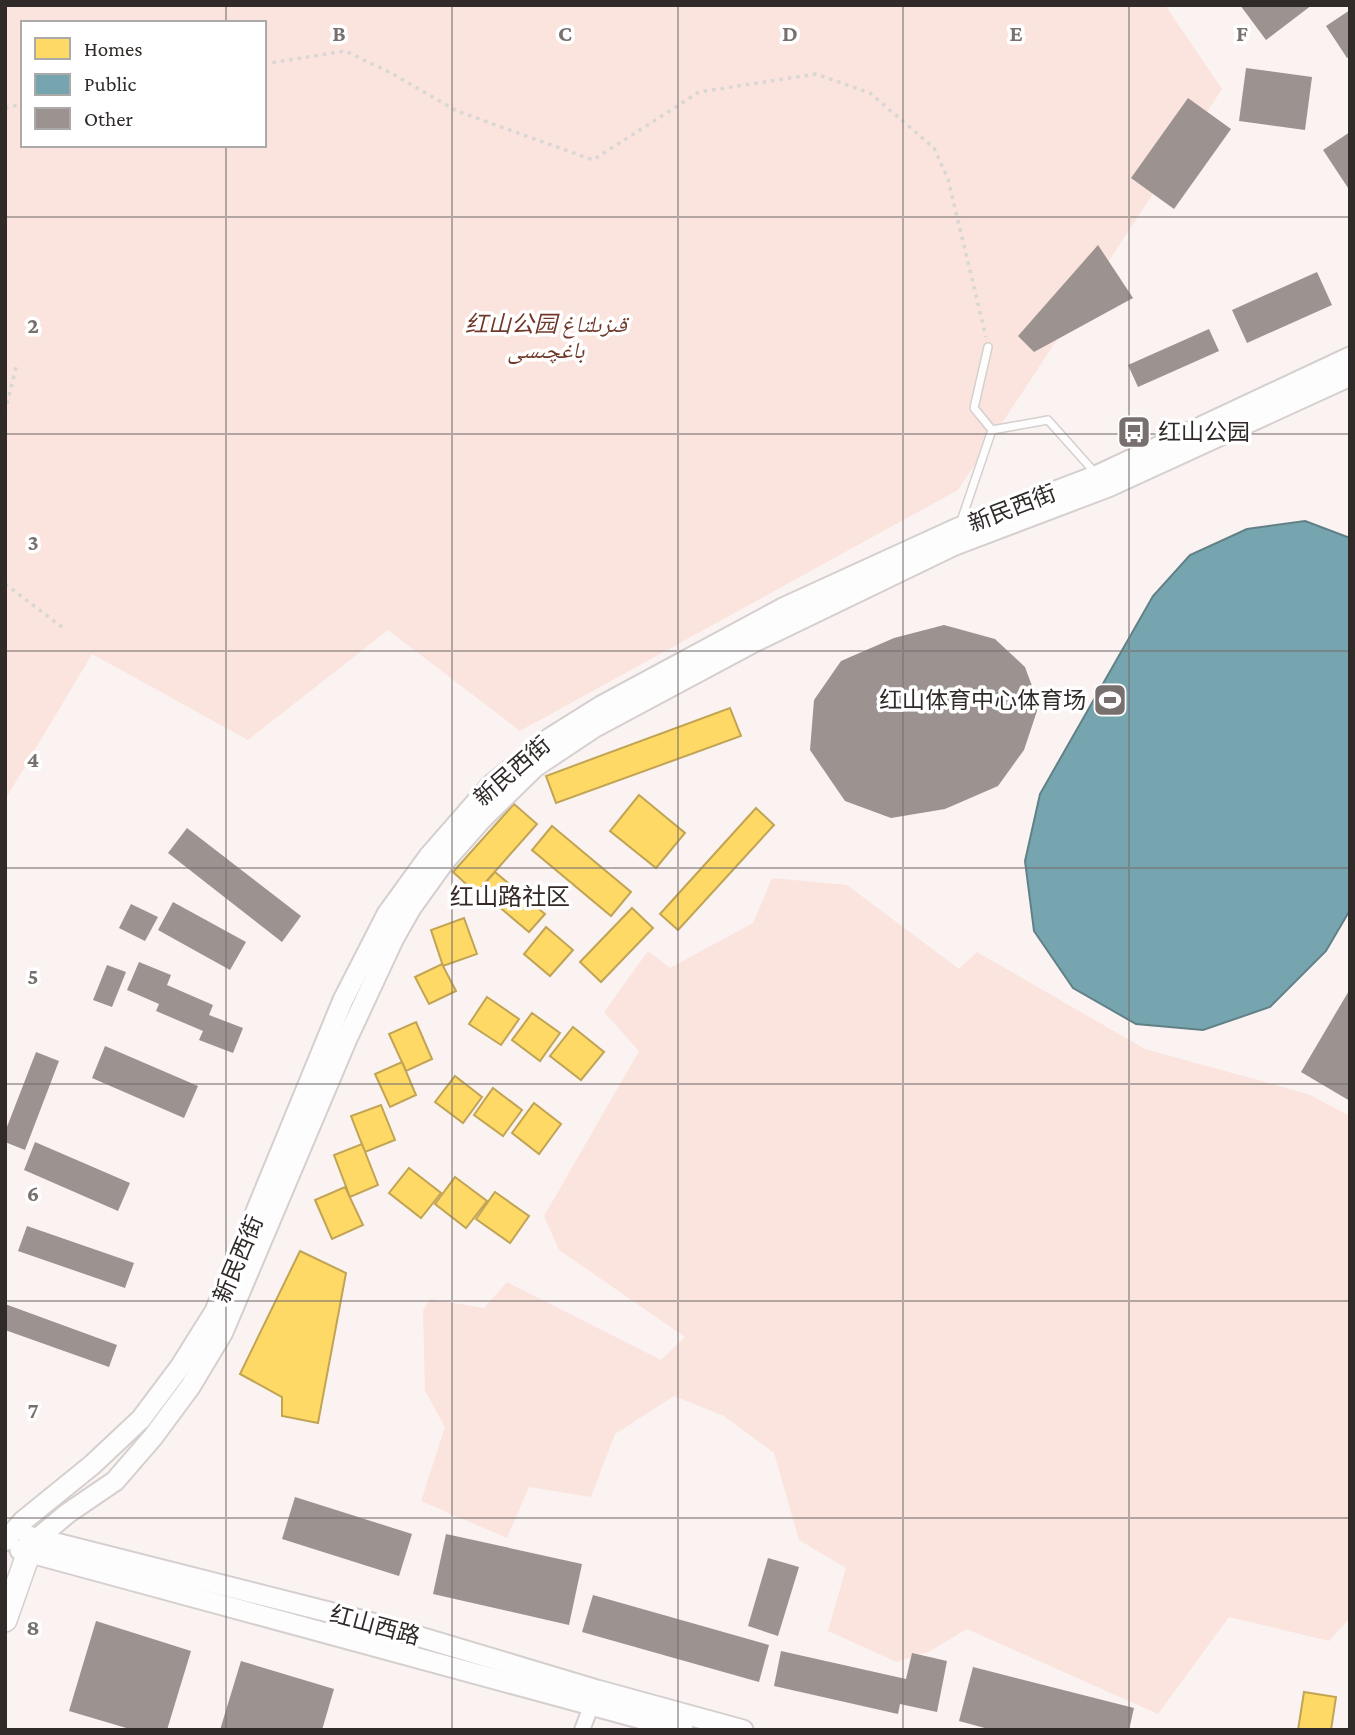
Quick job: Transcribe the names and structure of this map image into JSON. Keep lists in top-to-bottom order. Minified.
{"streets":{"main road":["新民西街","红山西路"]},"crossings":[["新民西街","红山西路"]],"districts":["红山路社区"],"parks":["红山公园 قىزىلتاغ باغچىسى"],"places":{"bus stop":["红山公园"],"sports":["红山体育中心体育场"]},"legend":["Homes","Public","Other"],"grid":{"columns":["B","C","D","E","F"],"rows":["2","3","4","5","6","7","8"]}}
